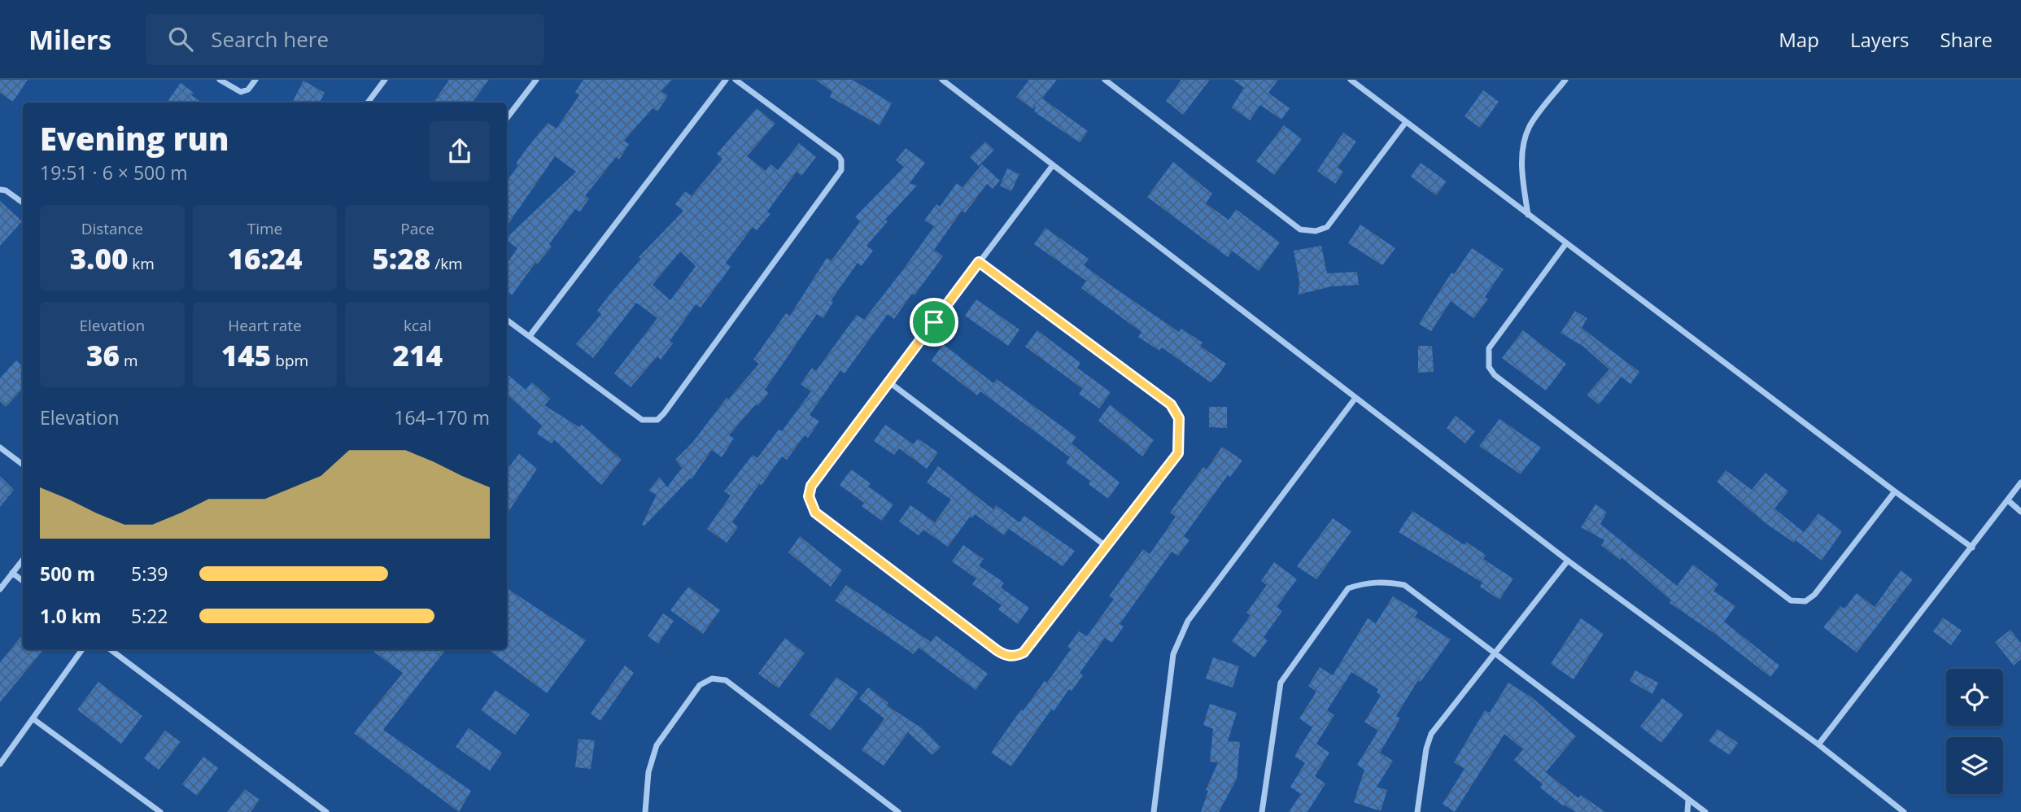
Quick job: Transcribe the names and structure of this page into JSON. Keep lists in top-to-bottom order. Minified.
{"page":{"header":"Milers","search":"Search here","nav":["Map","Layers","Share"],"heading":["Evening run","19:51 · 6 × 500 m"],"stats":[["Distance","3.00 km"],["Time","16:24"],["Pace","5:28 /km"],["Elevation","36 m"],["Heart rate","145 bpm"],["kcal","214"]],"chart":["Elevation","164–170 m"],"list":[{"name":"500 m","note":"5:39"},{"name":"1.0 km","note":"5:22"}]}}
